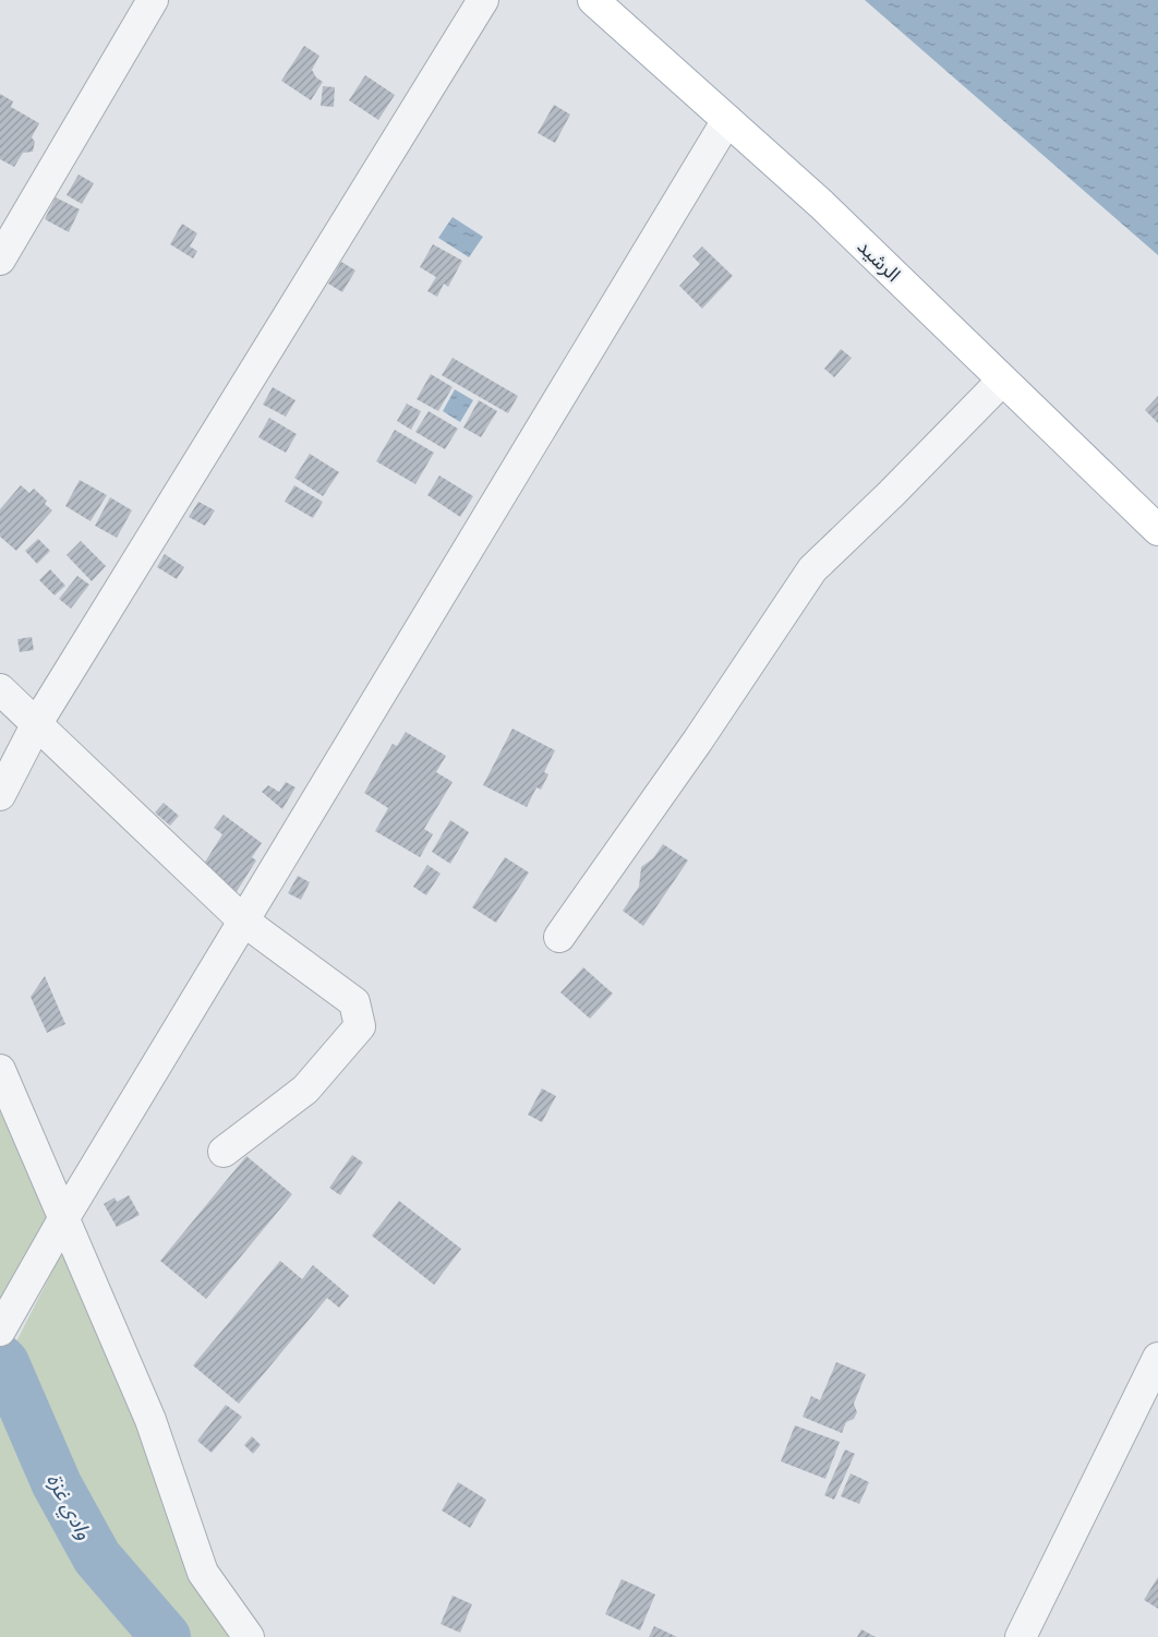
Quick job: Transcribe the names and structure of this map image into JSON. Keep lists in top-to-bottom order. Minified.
{"streets":{"main road":["الرشيد"]},"water":["وادي غزة"]}
